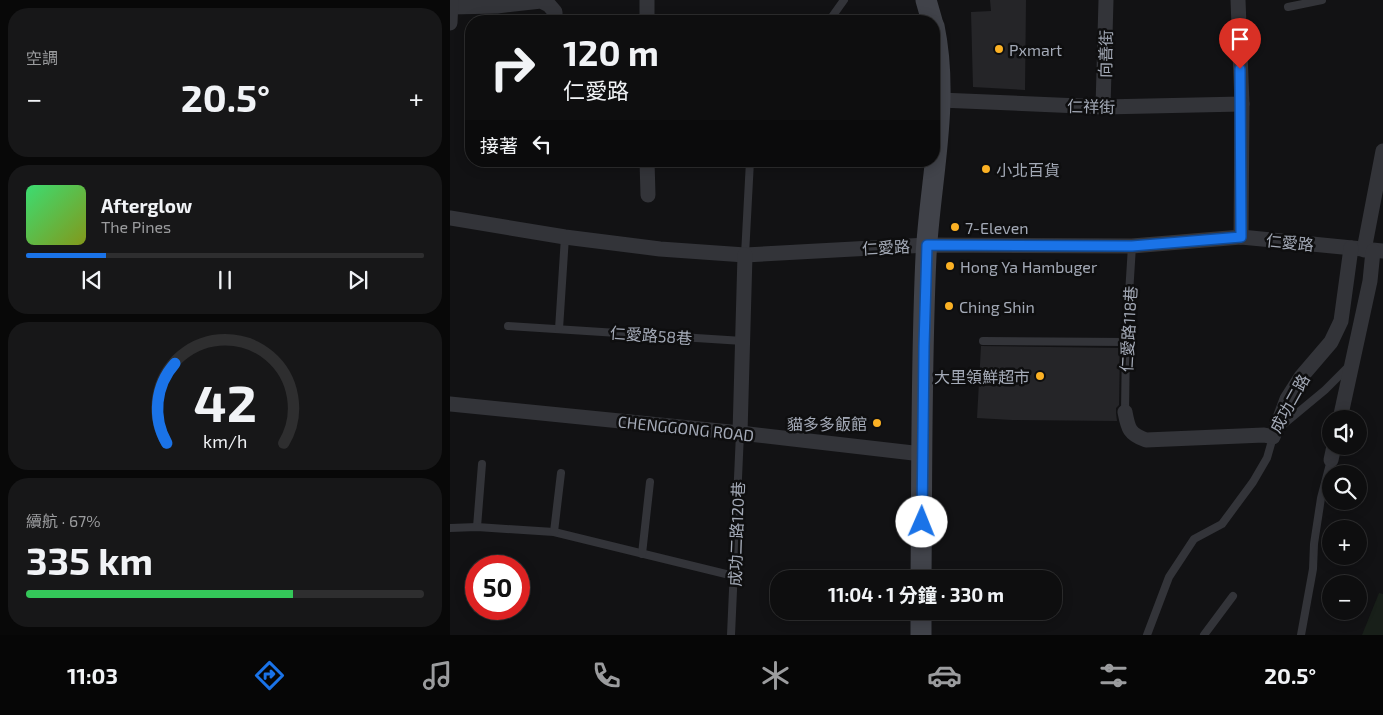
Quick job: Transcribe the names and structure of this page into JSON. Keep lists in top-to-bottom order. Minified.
{"streets":{"street":["向善街","仁祥街","仁愛路","成功二路","CHENGGONG ROAD"],"lane":["仁愛路118巷","仁愛路58巷","成功二路120巷"]},"crossings":[["向善街","仁祥街"],["仁愛路","仁愛路118巷"],["仁愛路","成功二路"],["仁愛路118巷","成功二路"],["CHENGGONG ROAD","成功二路120巷"]],"places":["Pxmart","小北百貨","7-Eleven","Hong Ya Hambuger","Ching Shin","大里領鮮超市","貓多多飯館"],"page":{"tile":["空調",["續航 · 67%","335 km"]],"turn":["120 m","仁愛路"],"heat":["−","20.5°","+"],"then":"接著","song":["Afterglow","The Pines"],"map_buttons":["+","−"],"limit":"50","trip":"11:04 · 1 分鐘 · 330 m","tabs":["11:03","20.5°"],"gauge":["42","km/h"]}}
